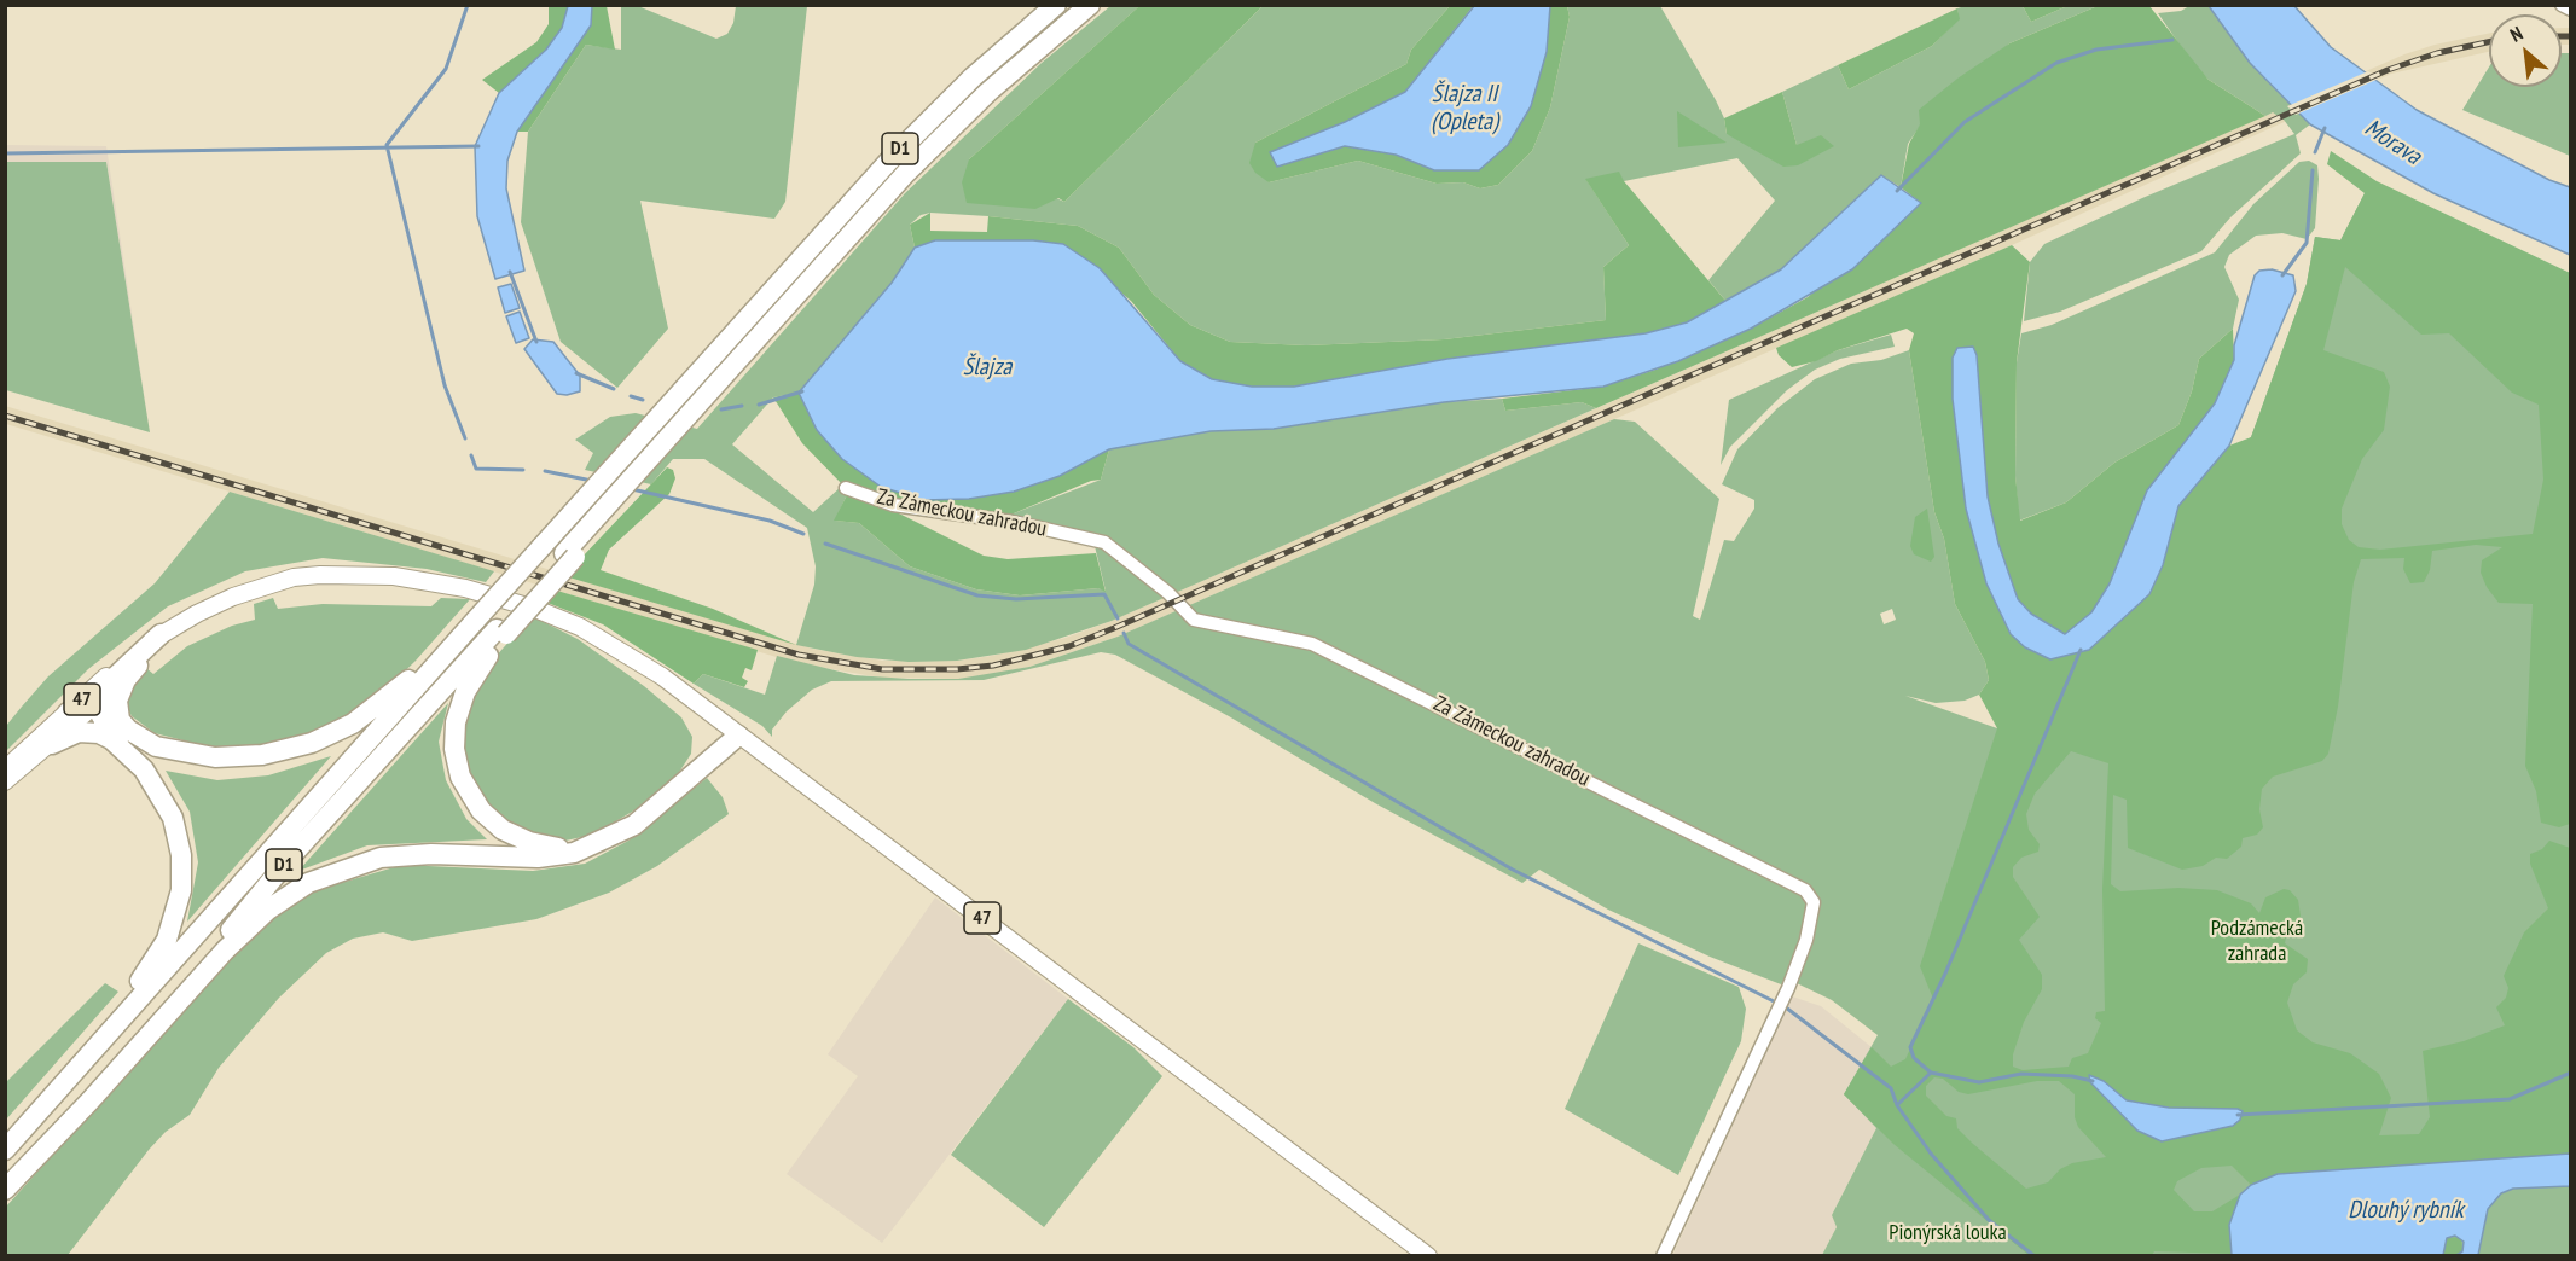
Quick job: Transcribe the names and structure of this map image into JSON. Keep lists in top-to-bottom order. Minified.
{"streets":{"highway":["D1"],"main road":["47"],"street":["Za Zámeckou zahradou"]},"water":["Šlajza II (Opleta)","Morava","Šlajza","Dlouhý rybník"],"parks":["Podzámecká zahrada","Pionýrská louka"],"north":"top left"}
